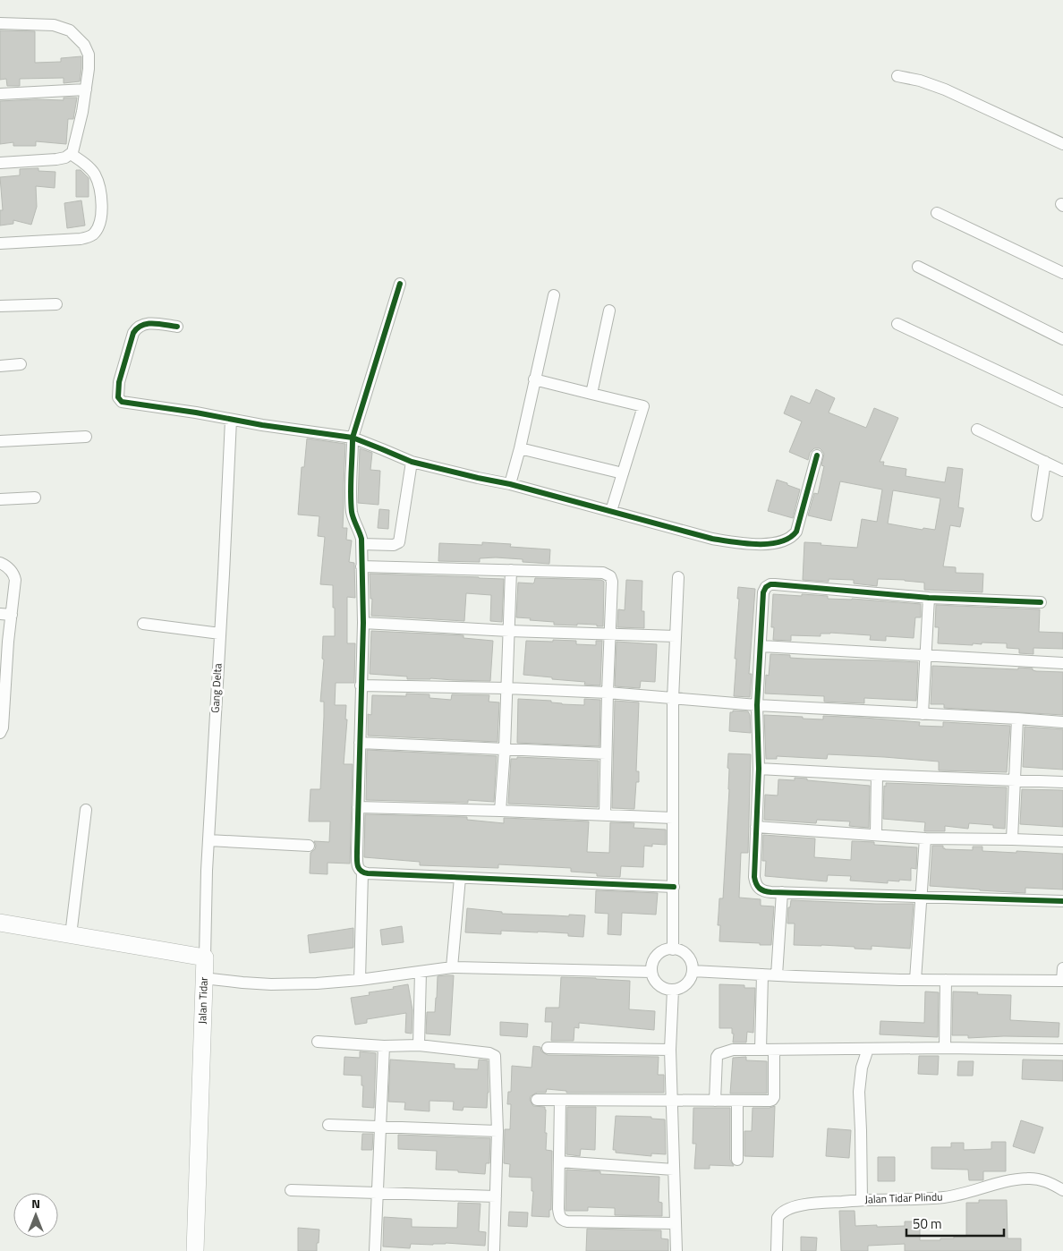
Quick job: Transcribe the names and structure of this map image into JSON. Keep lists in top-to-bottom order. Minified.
{"streets":{"main road":["Jalan Tidar"],"street":["Gang Delta","Jalan Tidar Plindu"]},"crossings":[["Gang Delta","Jalan Tidar"]],"scale_bar":"50 m","north":"top"}
